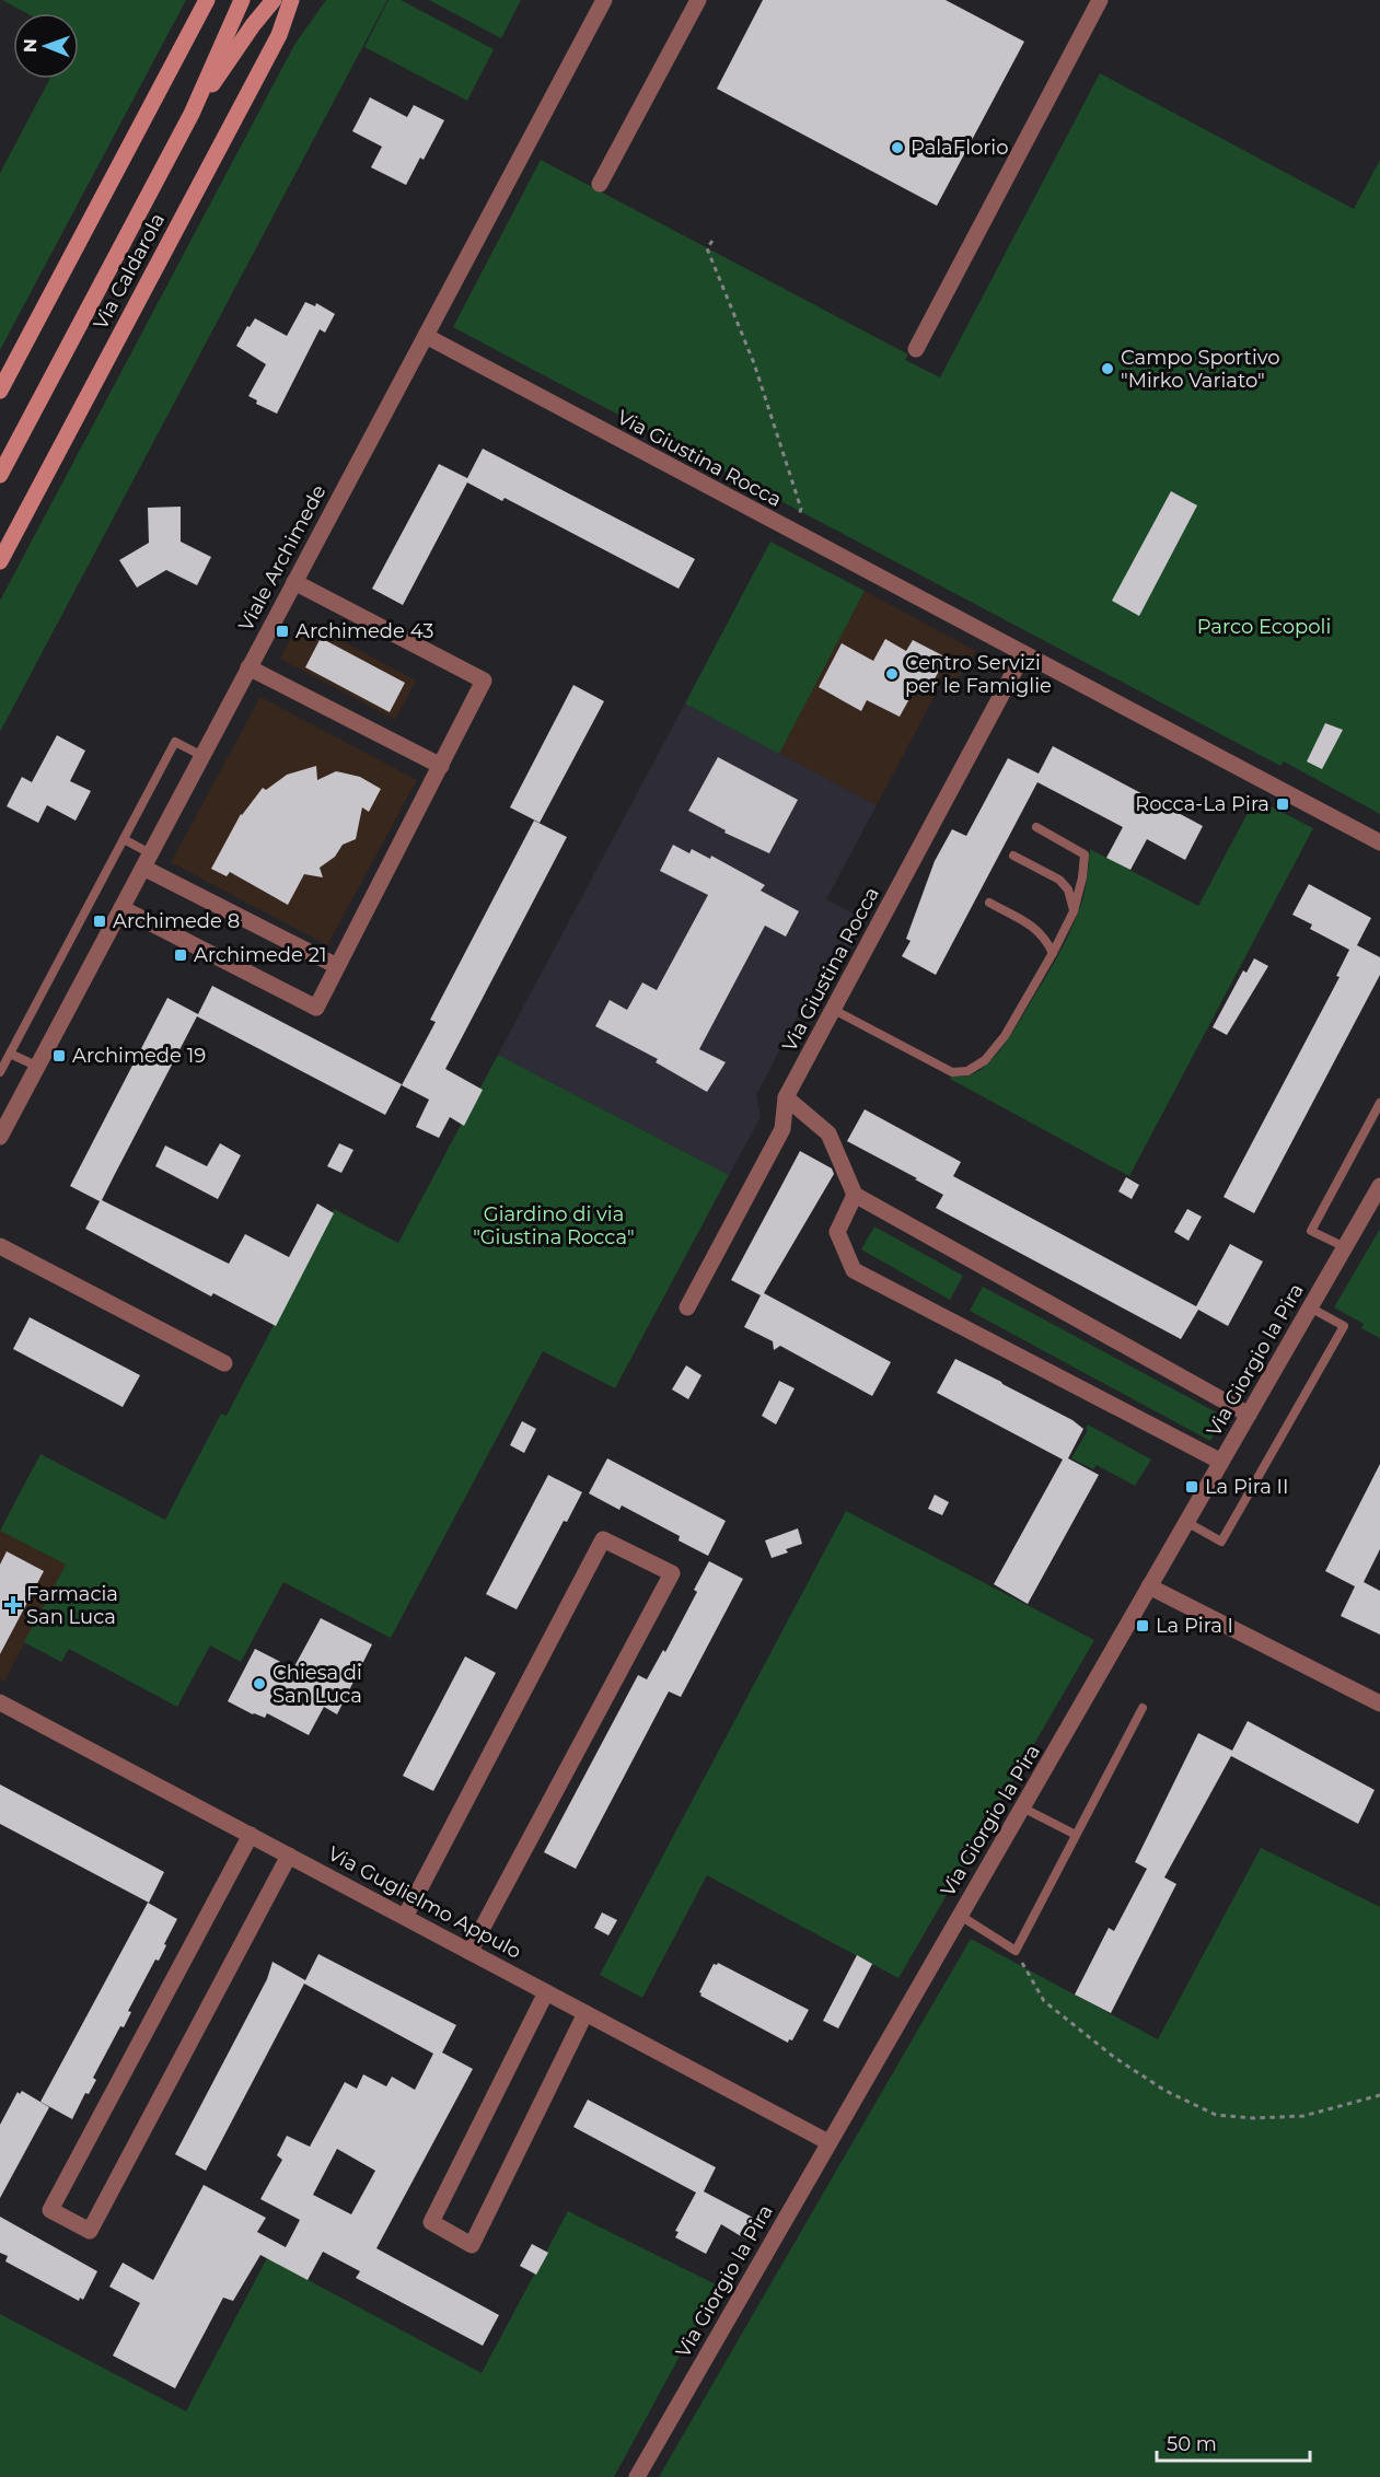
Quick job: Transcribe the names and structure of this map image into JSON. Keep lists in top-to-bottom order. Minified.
{"streets":{"street":["Via Caldarola","Via Giustina Rocca","Viale Archimede","Via Giorgio la Pira","Via Guglielmo Appulo"]},"crossings":[["Via Giustina Rocca","Viale Archimede"],["Via Giorgio la Pira","Via Guglielmo Appulo"]],"parks":["Parco Ecopoli","Giardino di via \"Giustina Rocca\""],"places":{"other":["PalaFlorio","Campo Sportivo \"Mirko Variato\"","Centro Servizi per le Famiglie","Chiesa di San Luca"],"transit":["Archimede 43","Rocca-La Pira","Archimede 8","Archimede 21","Archimede 19","La Pira II","La Pira I"],"health":["Farmacia San Luca"]},"scale_bar":"50 m","north":"left"}
